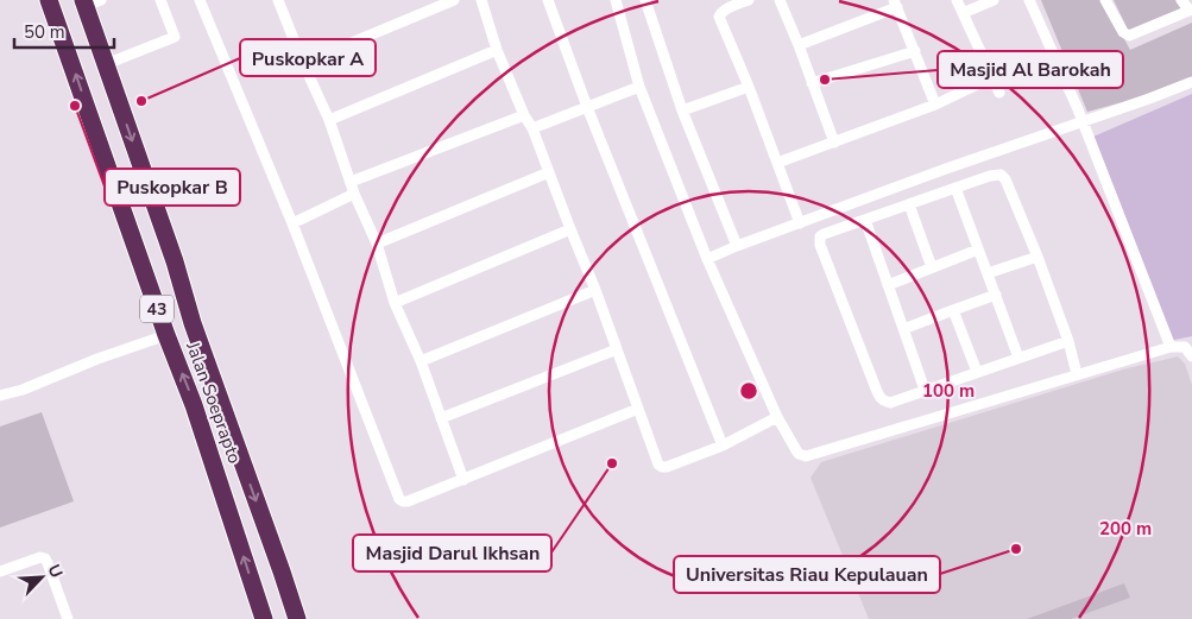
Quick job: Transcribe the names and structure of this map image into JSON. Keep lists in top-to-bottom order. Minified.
{"streets":{"highway":["43","Jalan Soeprapto"]},"places":["Masjid Al Barokah","Puskopkar A","Puskopkar B","Masjid Darul Ikhsan","Universitas Riau Kepulauan"],"scale_bar":"50 m","north":"top right","rings":["100 m","200 m"]}
